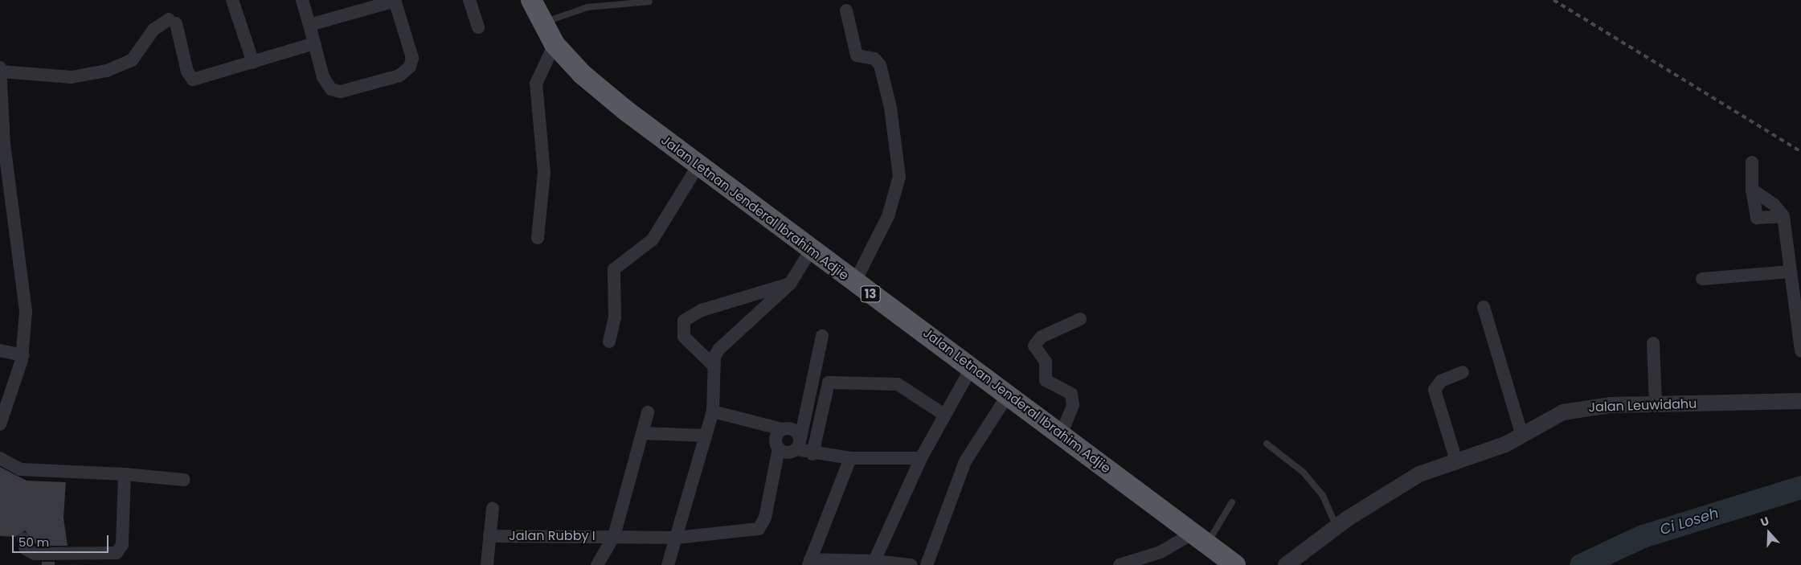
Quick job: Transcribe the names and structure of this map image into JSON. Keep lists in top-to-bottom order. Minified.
{"streets":{"highway":["Jalan Letnan Jenderal Ibrahim Adjie","13"],"street":["Jalan Leuwidahu","Jalan Rubby I"]},"water":["Ci Loseh"],"scale_bar":"50 m","north":"top"}
